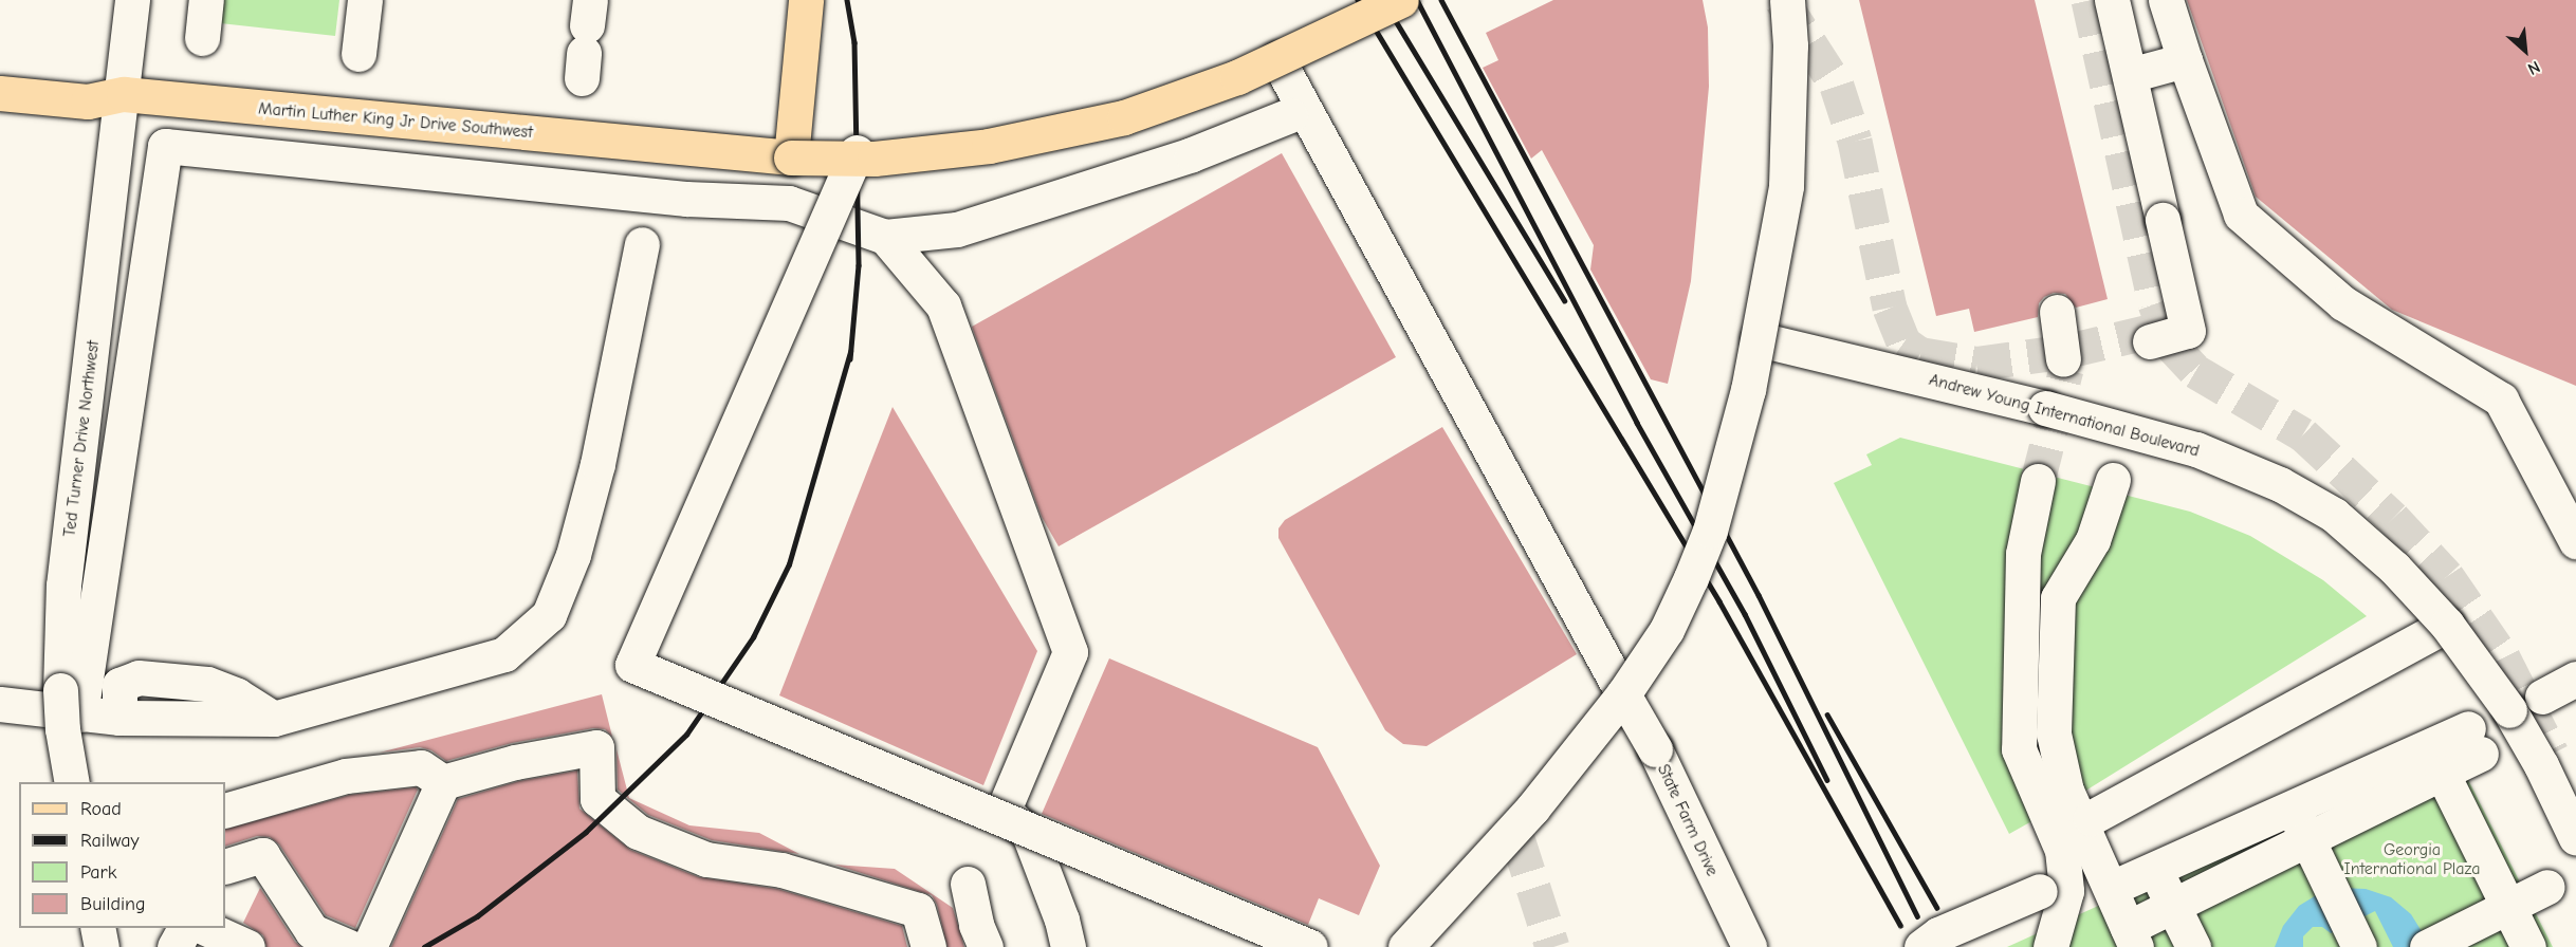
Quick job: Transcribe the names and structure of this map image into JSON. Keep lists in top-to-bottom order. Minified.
{"streets":{"main road":["Martin Luther King Jr Drive Southwest"],"street":["Andrew Young International Boulevard","Ted Turner Drive Northwest","State Farm Drive"]},"crossings":[["Martin Luther King Jr Drive Southwest","Ted Turner Drive Northwest"],["Martin Luther King Jr Drive Southwest","State Farm Drive"]],"parks":["Georgia International Plaza"],"legend":["Road","Railway","Park","Building"],"north":"bottom right"}
